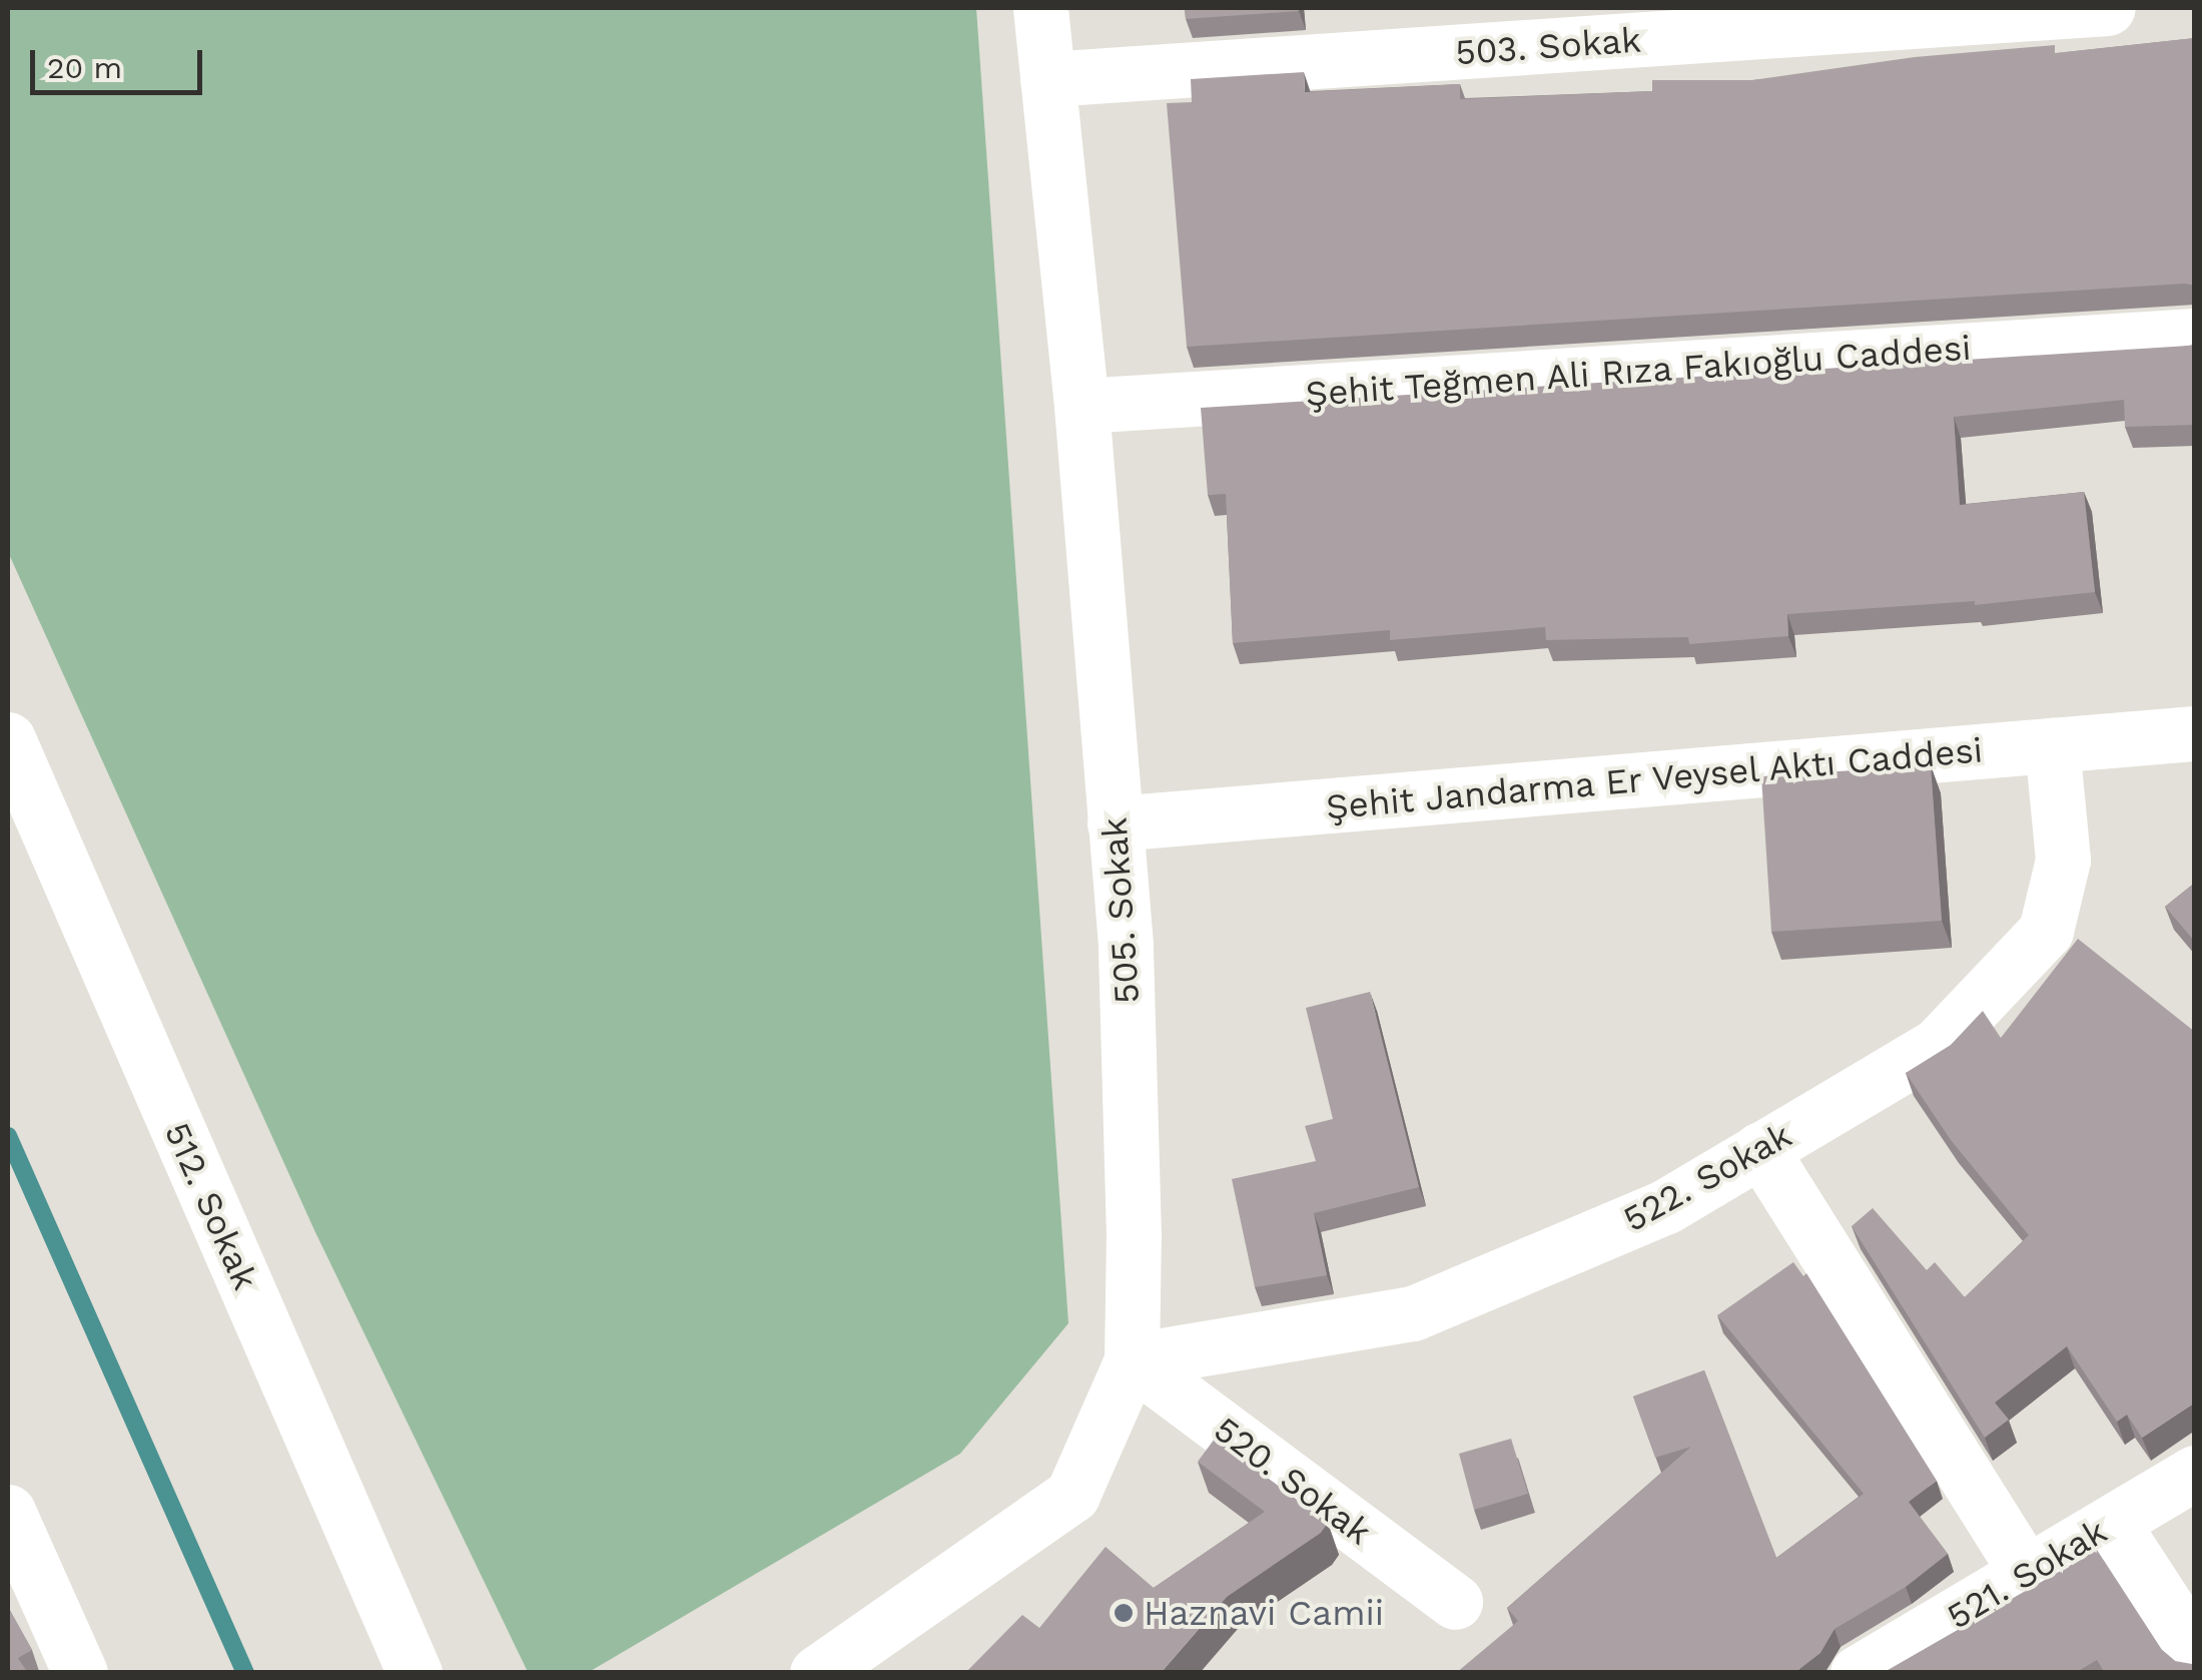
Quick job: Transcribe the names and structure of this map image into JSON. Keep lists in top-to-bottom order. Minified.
{"streets":{"street":["503. Sokak","Şehit Teğmen Ali Rıza Fakıoğlu Caddesi","Şehit Jandarma Er Veysel Aktı Caddesi","505. Sokak","522. Sokak","512. Sokak","520. Sokak","521. Sokak"]},"crossings":[["503. Sokak","505. Sokak"],["Şehit Teğmen Ali Rıza Fakıoğlu Caddesi","505. Sokak"],["Şehit Jandarma Er Veysel Aktı Caddesi","505. Sokak"],["Şehit Jandarma Er Veysel Aktı Caddesi","522. Sokak"],["505. Sokak","522. Sokak"],["505. Sokak","520. Sokak"],["522. Sokak","520. Sokak"]],"places":["Haznavi Camii"],"scale_bar":"20 m"}
